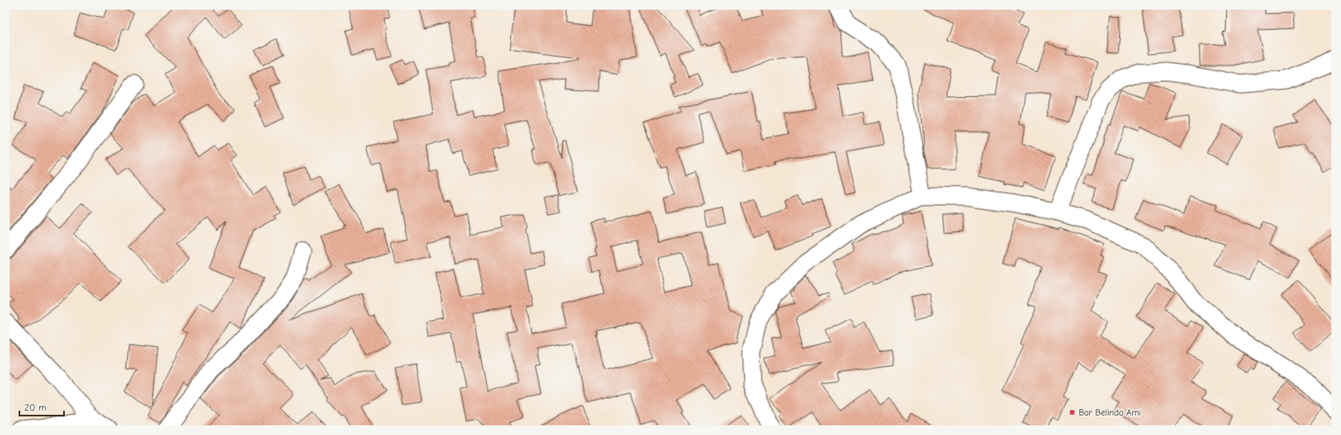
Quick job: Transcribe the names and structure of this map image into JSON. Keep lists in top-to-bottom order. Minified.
{"places":["Bar Belinda Ami"],"scale_bar":"20 m"}
